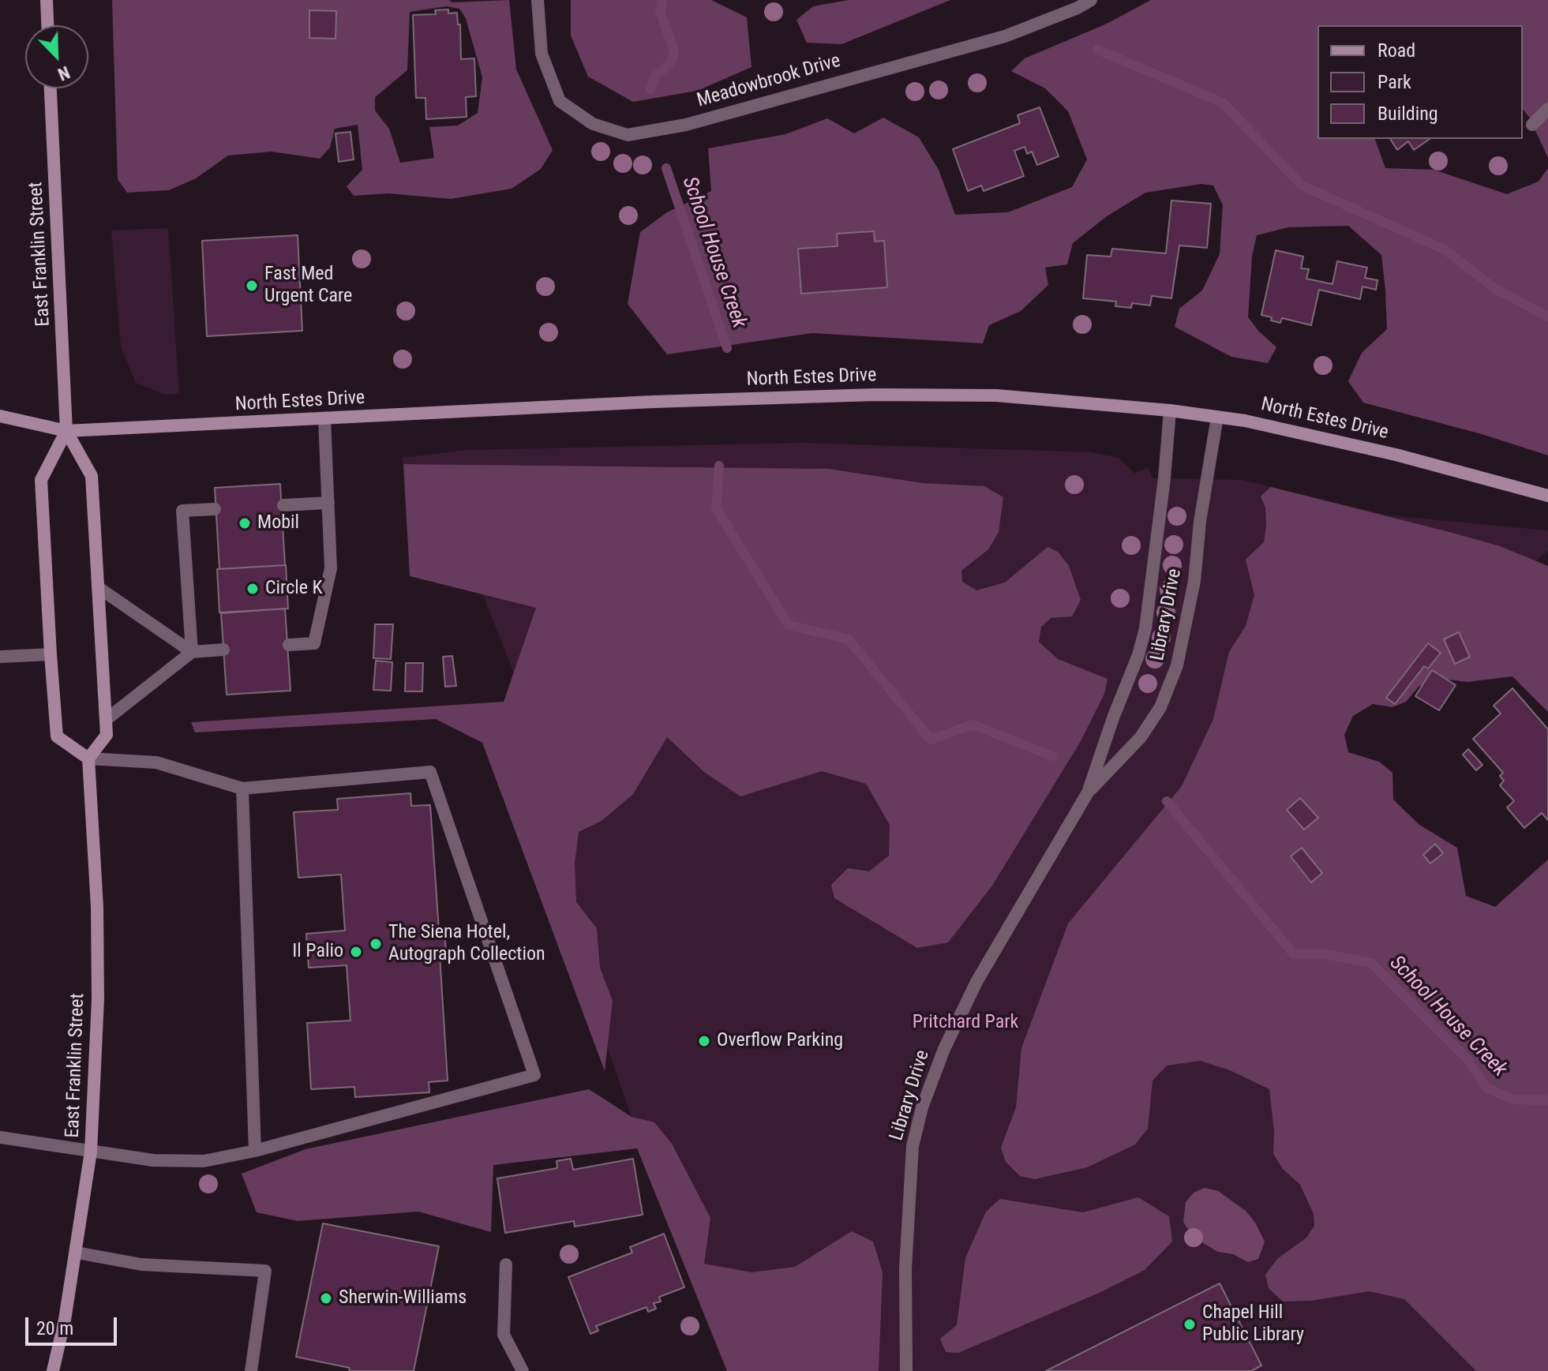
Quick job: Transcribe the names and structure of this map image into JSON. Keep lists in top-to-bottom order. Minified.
{"streets":{"main road":["East Franklin Street","North Estes Drive"],"street":["Meadowbrook Drive","Library Drive"]},"crossings":[["East Franklin Street","North Estes Drive"],["North Estes Drive","Library Drive"]],"water":["School House Creek"],"parks":["Pritchard Park"],"places":["Fast Med Urgent Care","Mobil","Circle K","The Siena Hotel, Autograph Collection","Il Palio","Overflow Parking","Sherwin-Williams","Chapel Hill Public Library"],"legend":["Road","Park","Building"],"scale_bar":"20 m","north":"bottom right"}
